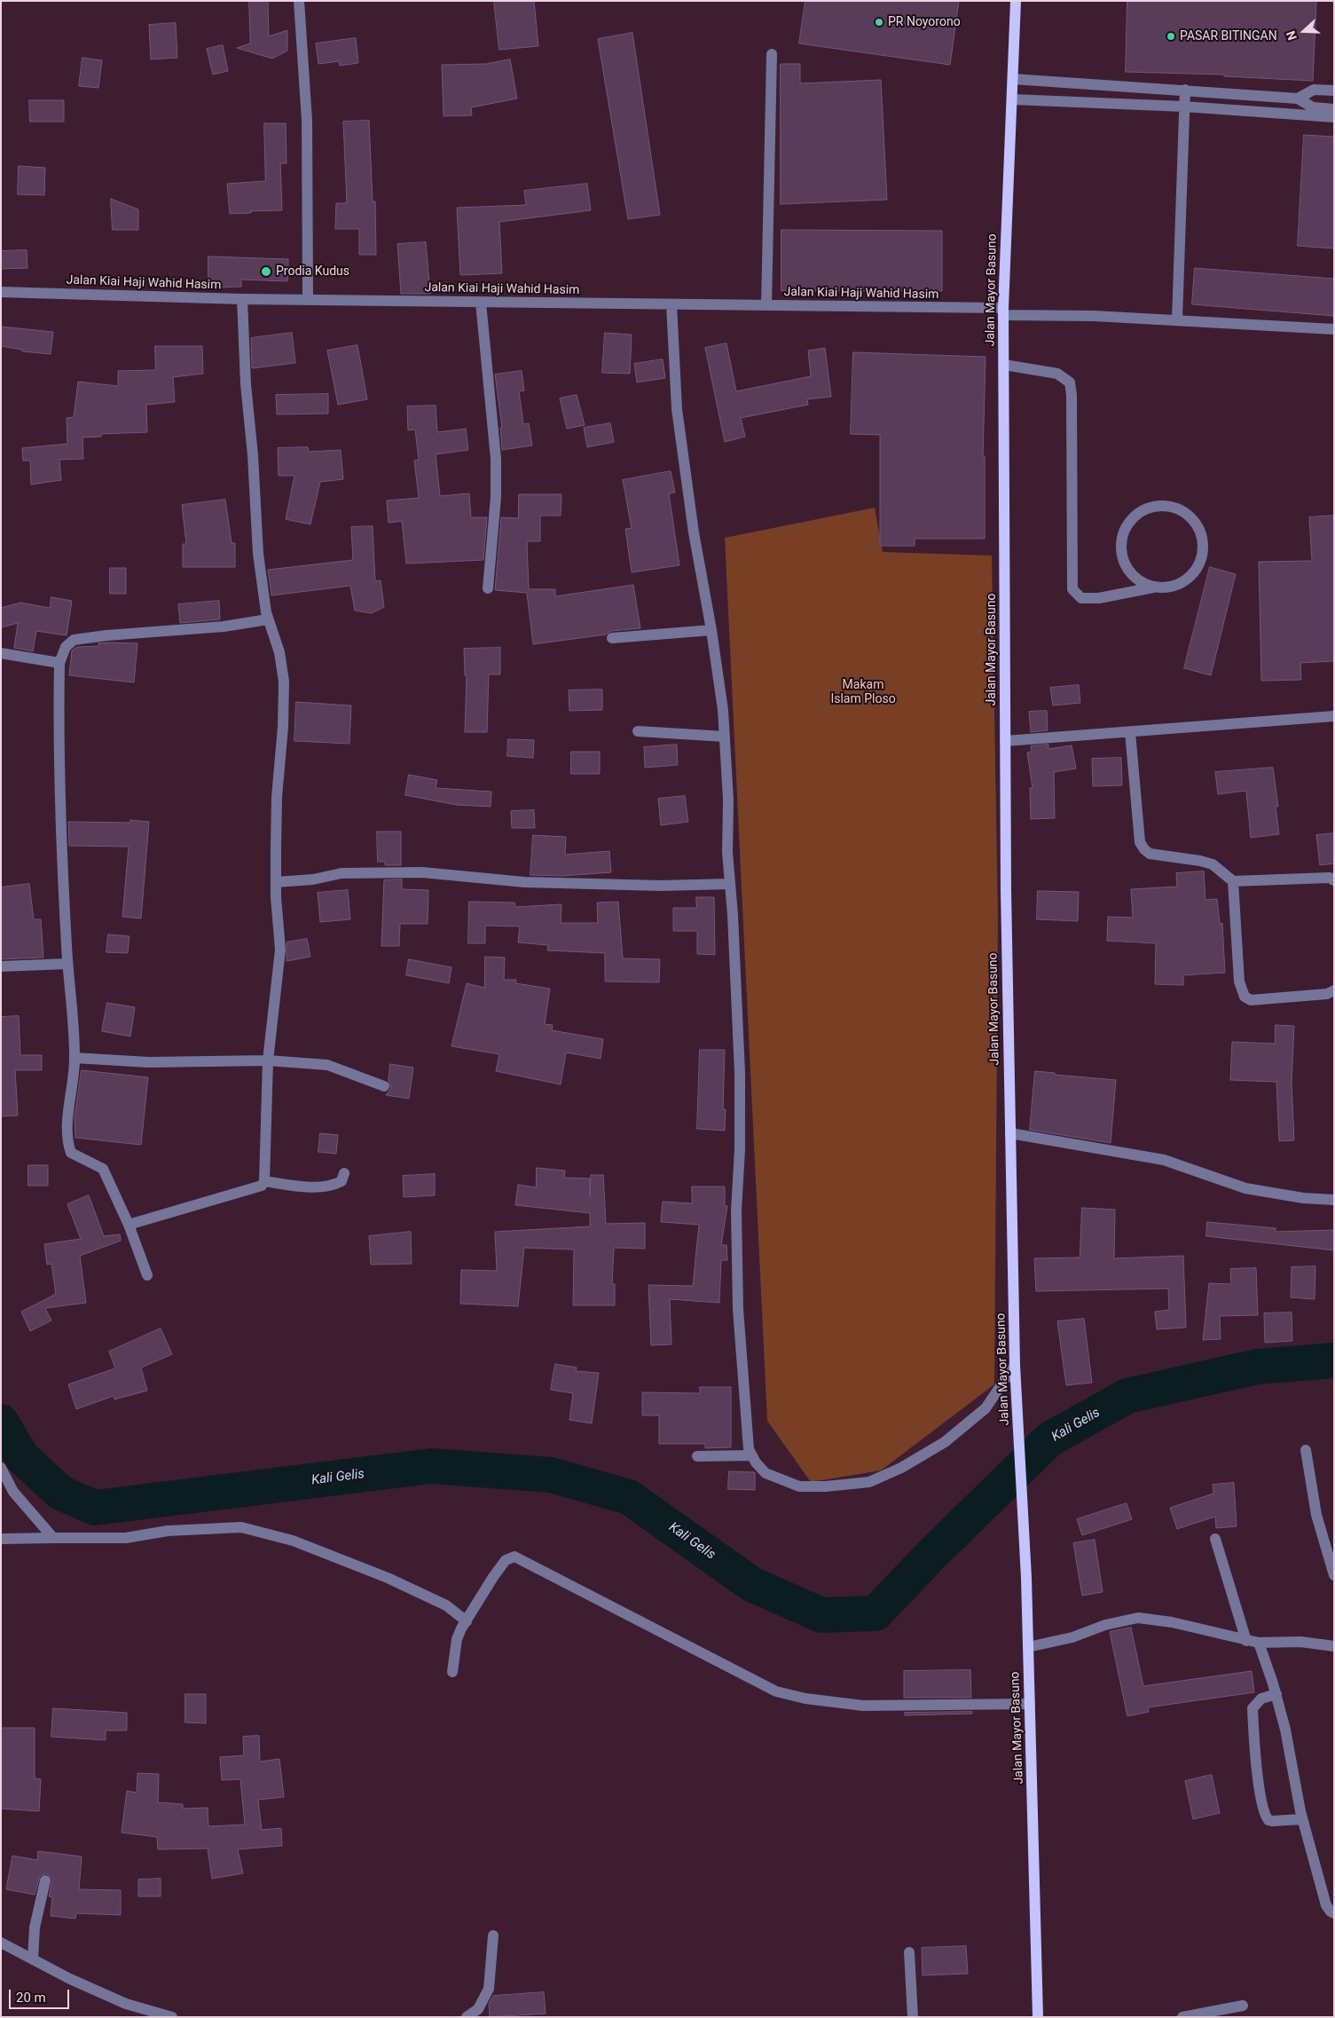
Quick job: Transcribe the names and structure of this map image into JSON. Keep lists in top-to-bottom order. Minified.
{"streets":{"main road":["Jalan Mayor Basuno"],"street":["Jalan Kiai Haji Wahid Hasim"]},"crossings":[["Jalan Kiai Haji Wahid Hasim","Jalan Mayor Basuno"]],"water":["Kali Gelis"],"parks":["Makam Islam Ploso"],"places":["PR Noyorono","PASAR BITINGAN","Prodia Kudus"],"scale_bar":"20 m","north":"left"}
